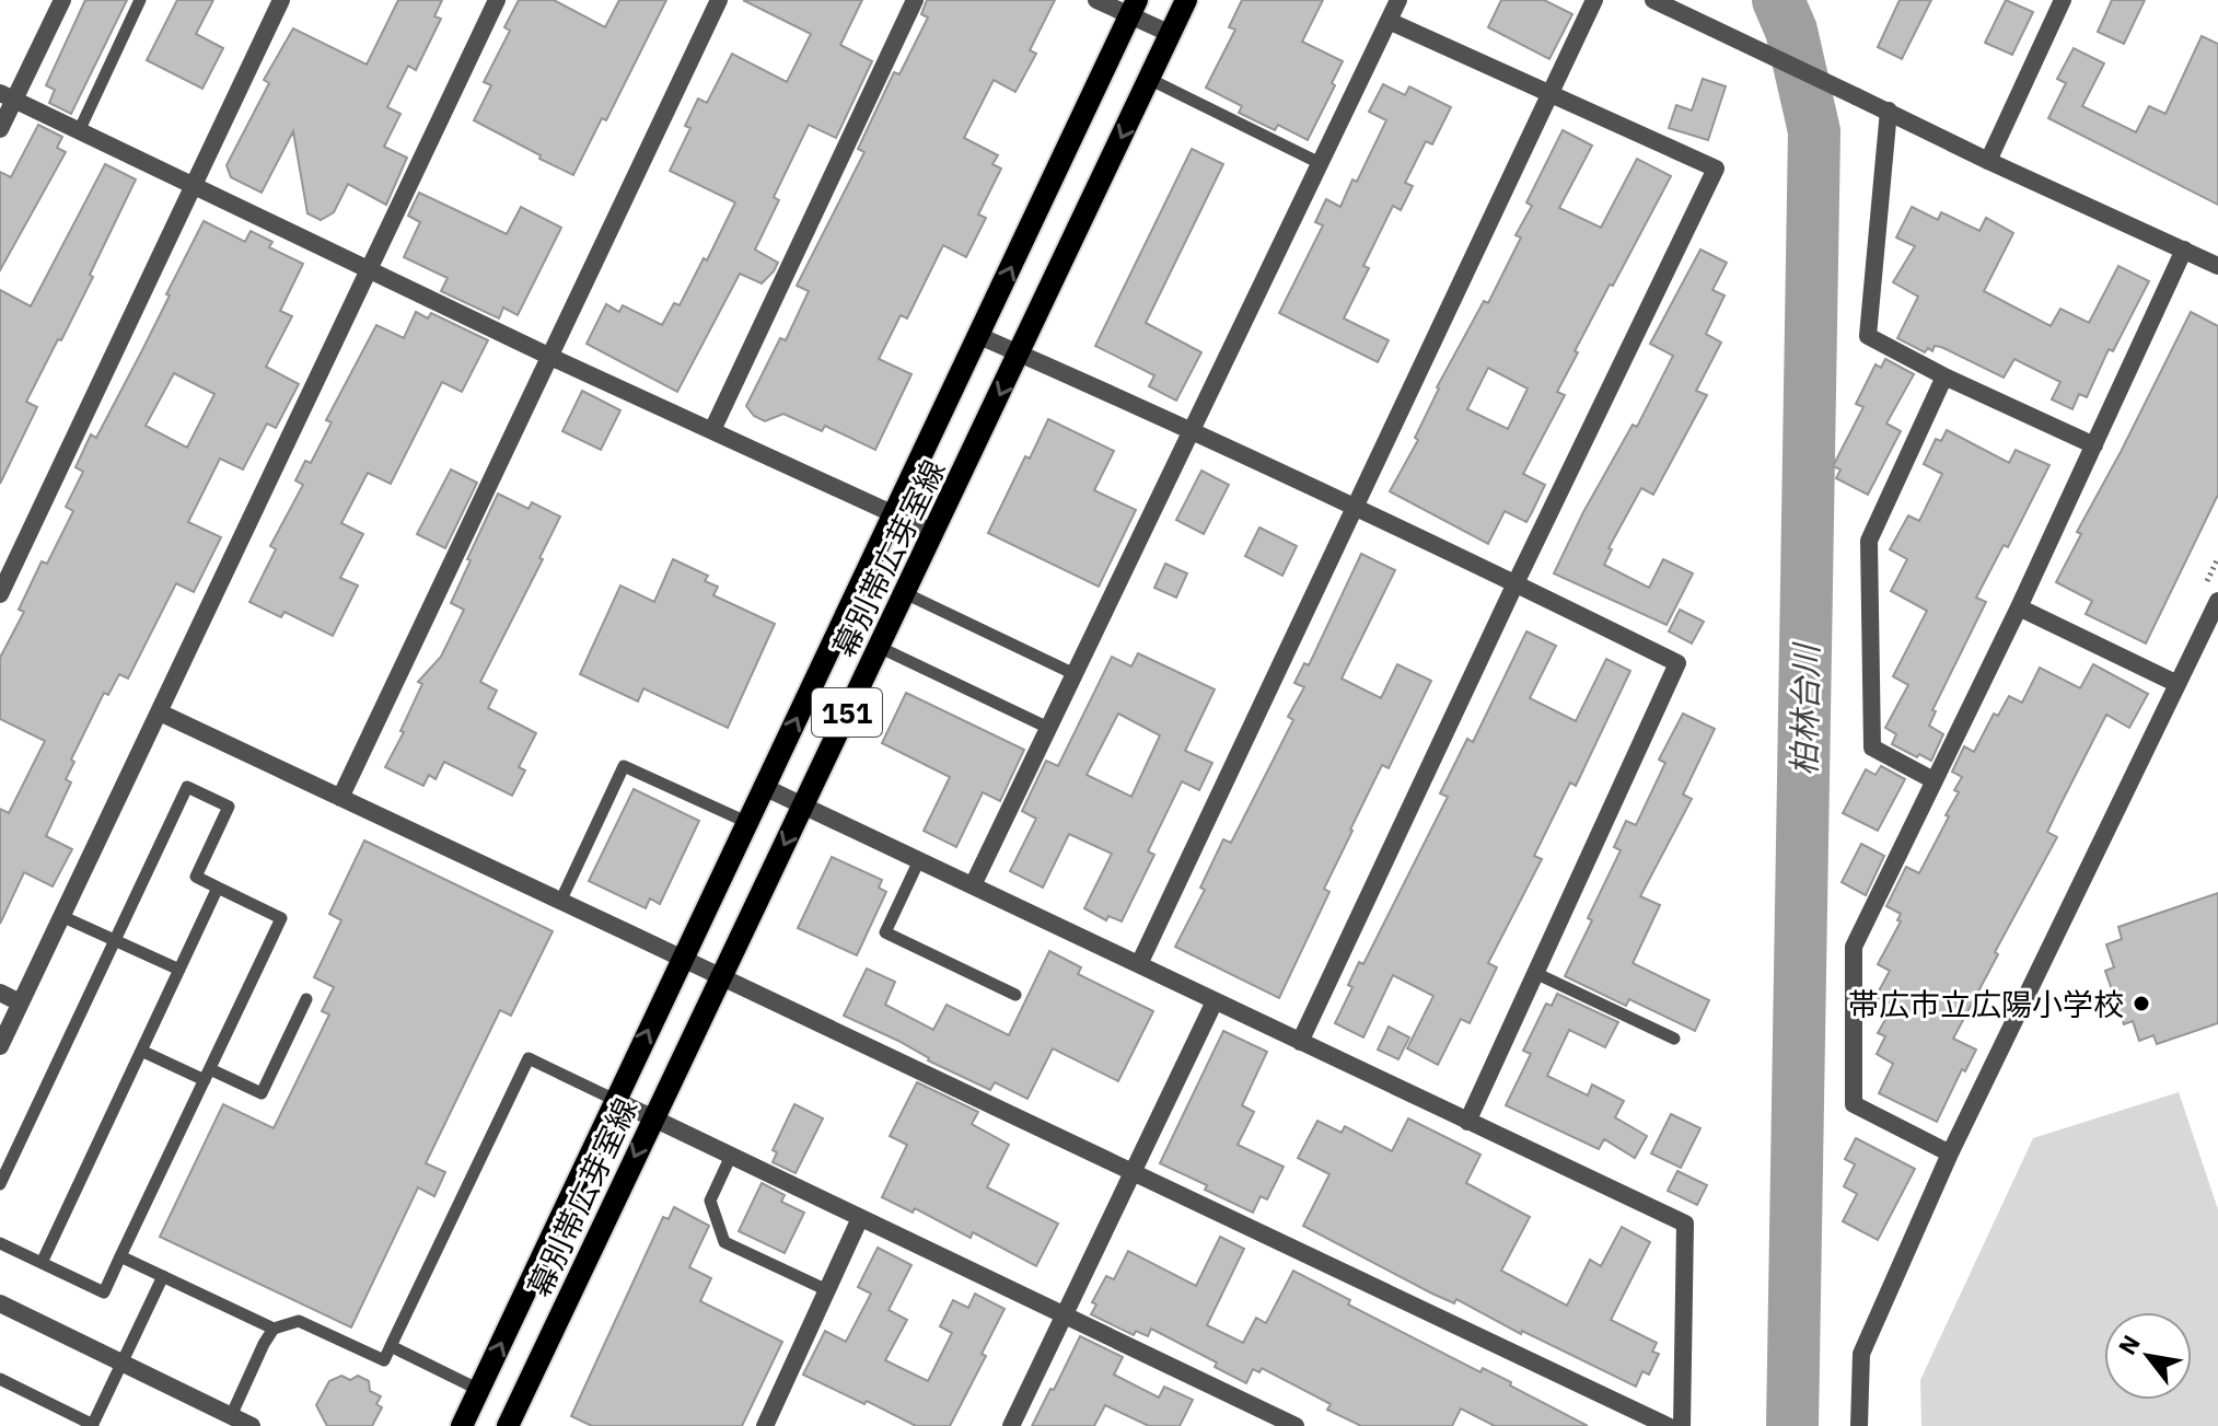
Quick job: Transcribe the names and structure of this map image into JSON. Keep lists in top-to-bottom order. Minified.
{"streets":{"main road":["幕別帯広芽室線","151"]},"water":["柏林台川"],"places":["帯広市立広陽小学校"],"north":"top left"}
